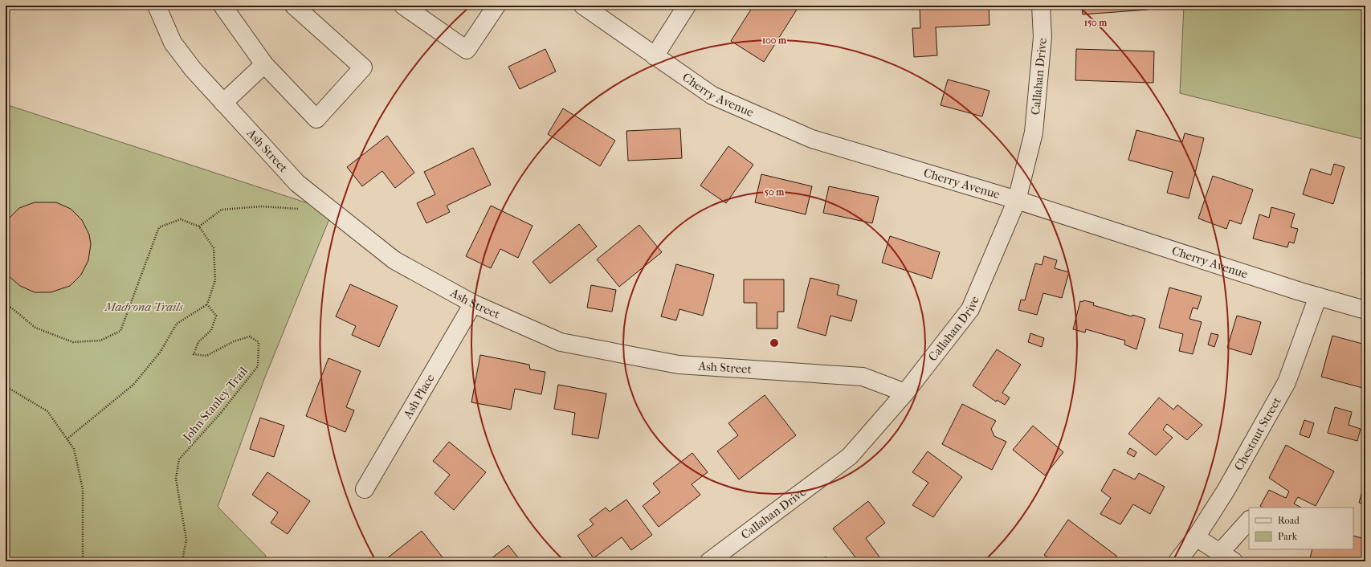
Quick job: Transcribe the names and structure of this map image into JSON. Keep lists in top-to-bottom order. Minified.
{"streets":{"street":["Callahan Drive","Cherry Avenue","Ash Street","Ash Place","Chestnut Street"],"path":["John Stanley Trail"]},"crossings":[["Callahan Drive","Cherry Avenue"],["Callahan Drive","Ash Street"],["Cherry Avenue","Chestnut Street"],["Ash Street","Ash Place"]],"parks":["Madrona Trails"],"legend":["Road","Park"],"rings":["150 m","100 m","50 m"]}
